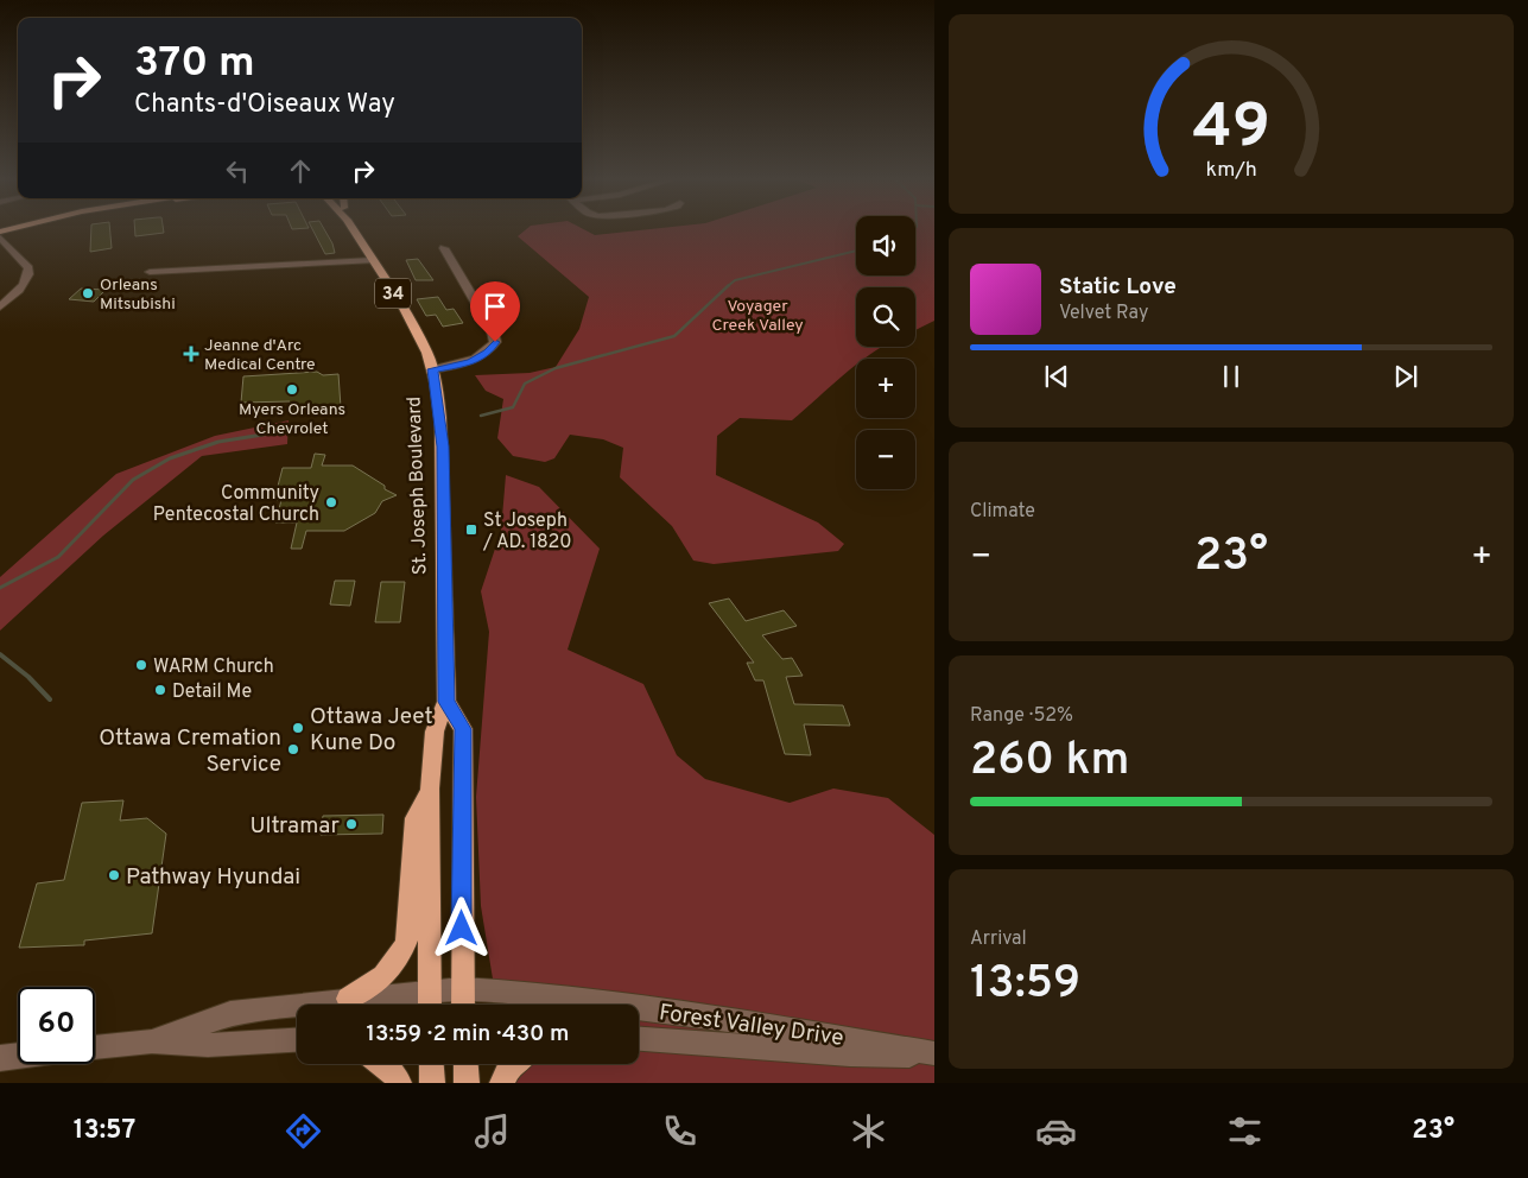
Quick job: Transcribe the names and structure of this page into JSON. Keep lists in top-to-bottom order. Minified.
{"streets":{"main road":["34","St. Joseph Boulevard"],"street":["Forest Valley Drive"]},"crossings":[["St. Joseph Boulevard","Forest Valley Drive"]],"parks":["Voyager Creek Valley"],"places":{"other":["Orleans Mitsubishi","Myers Orleans Chevrolet","Community Pentecostal Church","WARM Church","Detail Me","Ottawa Jeet Kune Do","Ottawa Cremation Service","Ultramar","Pathway Hyundai"],"health":["Jeanne d'Arc Medical Centre"],"transit":["St Joseph / AD. 1820"]},"page":{"turn":["370 m","Chants-d'Oiseaux Way"],"map_buttons":["+","−"],"song":["Static Love","Velvet Ray"],"tile":["Climate",["Range · 52%","260 km"],["Arrival","13:59"]],"heat":["−","23°","+"],"limit":"60","trip":"13:59 · 2 min · 430 m","tabs":["13:57","23°"],"gauge":["49","km/h"]}}
